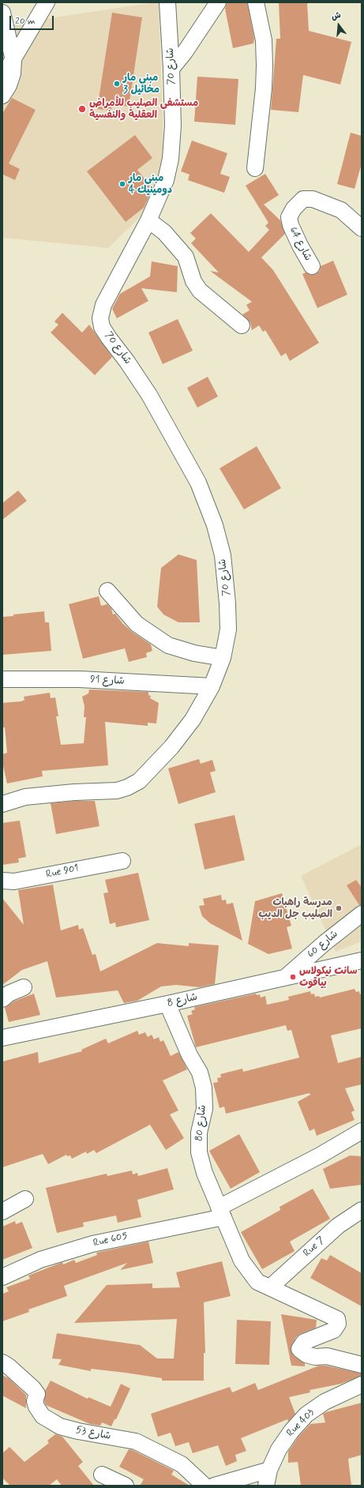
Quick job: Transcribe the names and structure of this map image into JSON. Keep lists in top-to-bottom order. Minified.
{"streets":{"street":["شارع 70","شارع 64","شارع 91","Rue 901","شارع 60","شارع 8","شارع 80","Rue 605","Rue 7","Rue 403","شارع 53"]},"crossings":[["شارع 70","شارع 91"],["شارع 60","شارع 8"],["شارع 8","شارع 80"],["شارع 80","Rue 605"],["شارع 80","Rue 7"]],"places":["مبنى مار مخائيل 3","مستشفى الصليب للأمراض العقلية والنفسية","مبنى مار دومينيك 4","مدرسة راهبات الصليب جل الديب","سانت نيكولاس بياقوت"],"scale_bar":"20 m","north":"top"}
